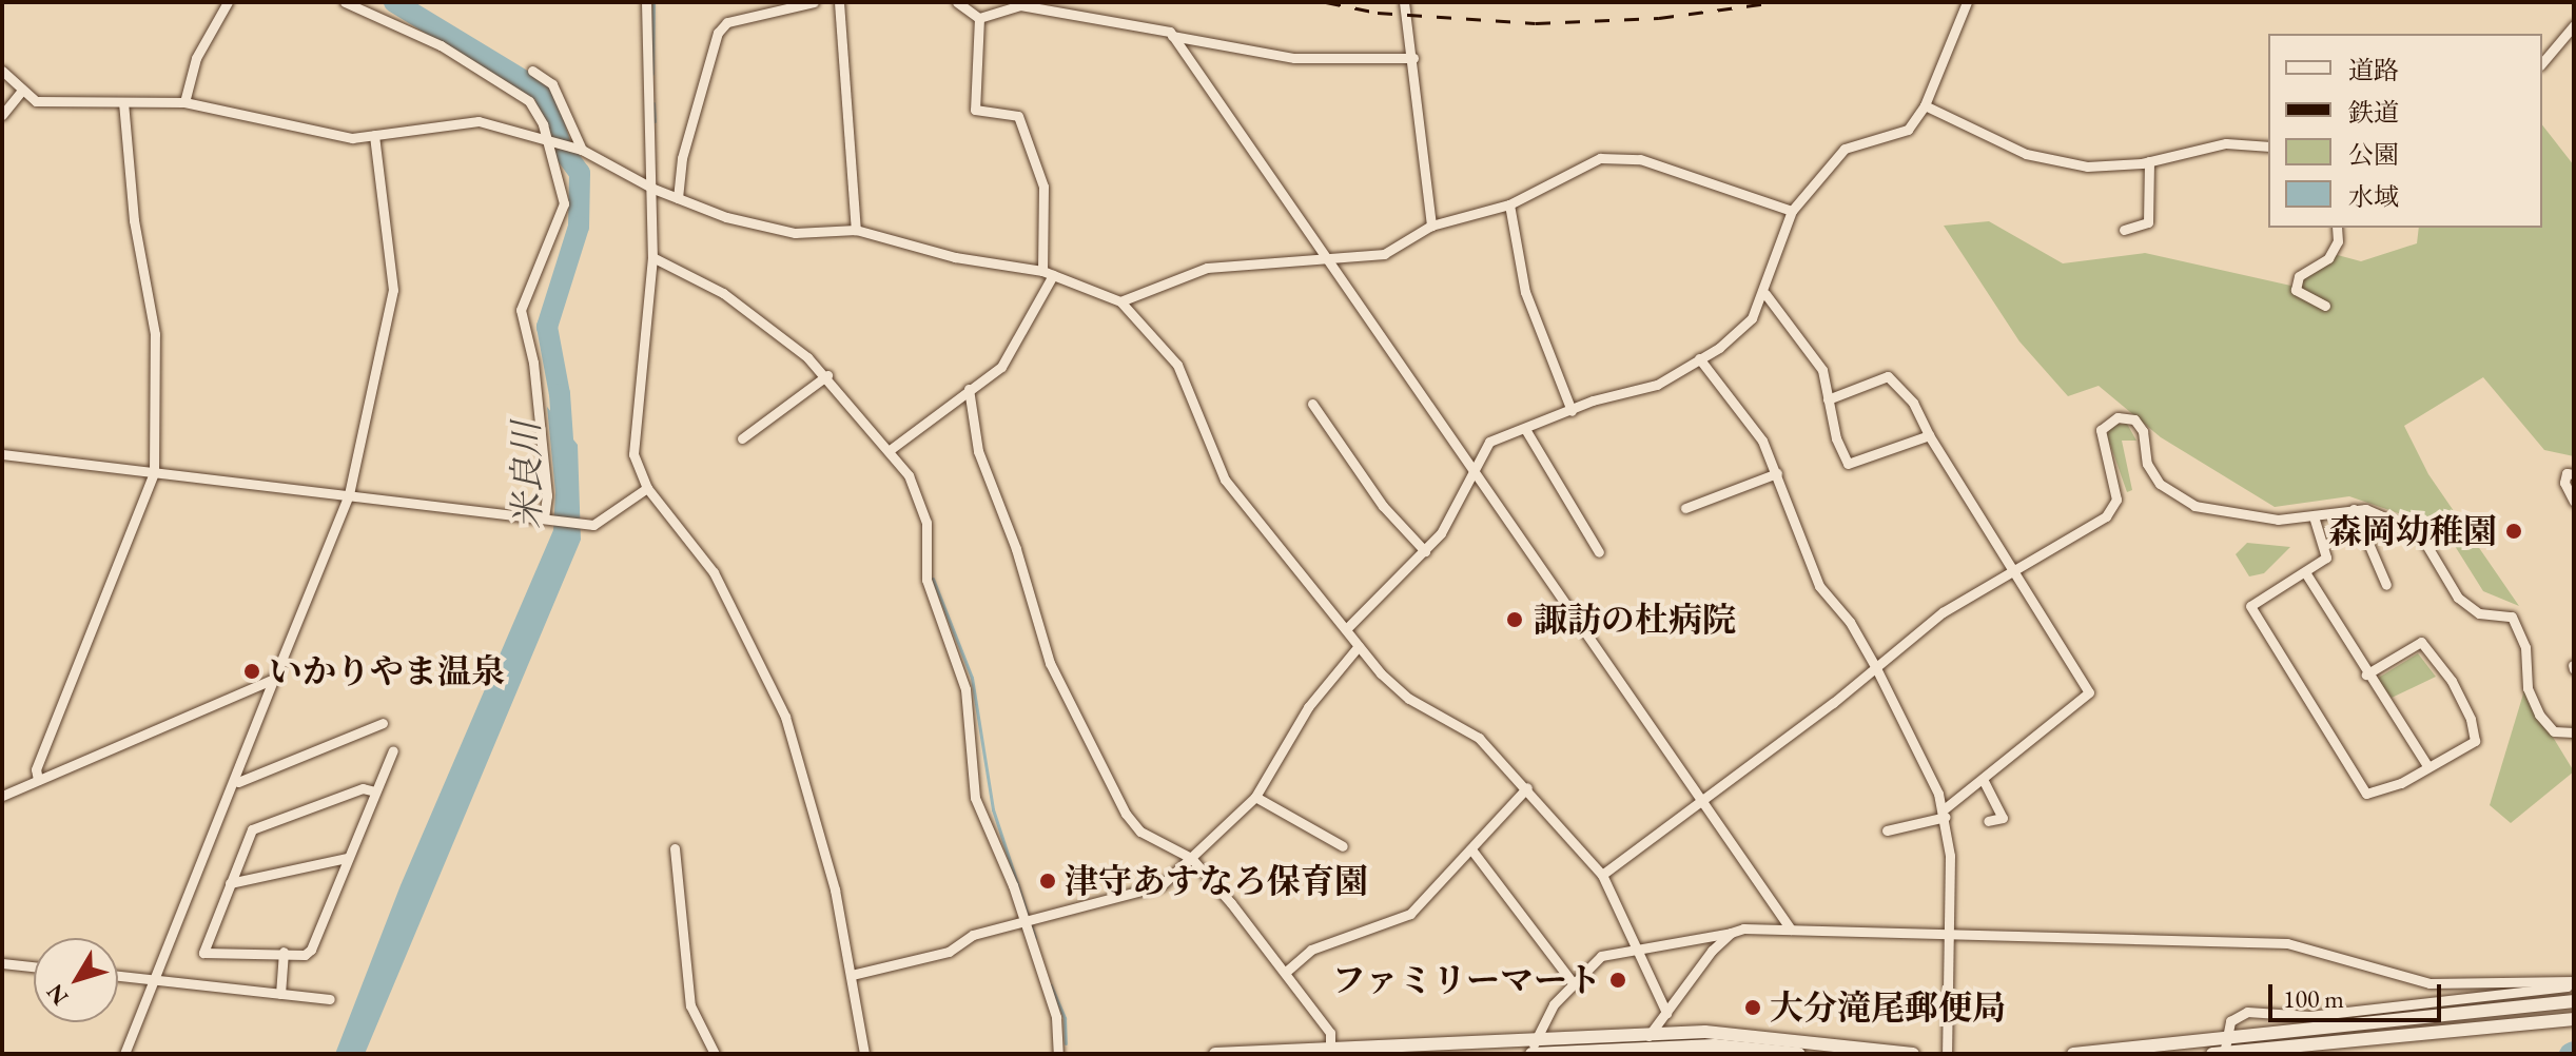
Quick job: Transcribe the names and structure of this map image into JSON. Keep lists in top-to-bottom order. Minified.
{"water":["米良川"],"places":["森岡幼稚園","諏訪の杜病院","いかりやま温泉","津守あすなろ保育園","ファミリーマート","大分滝尾郵便局"],"legend":["道路","鉄道","公園","水域"],"scale_bar":"100 m","north":"bottom left"}
